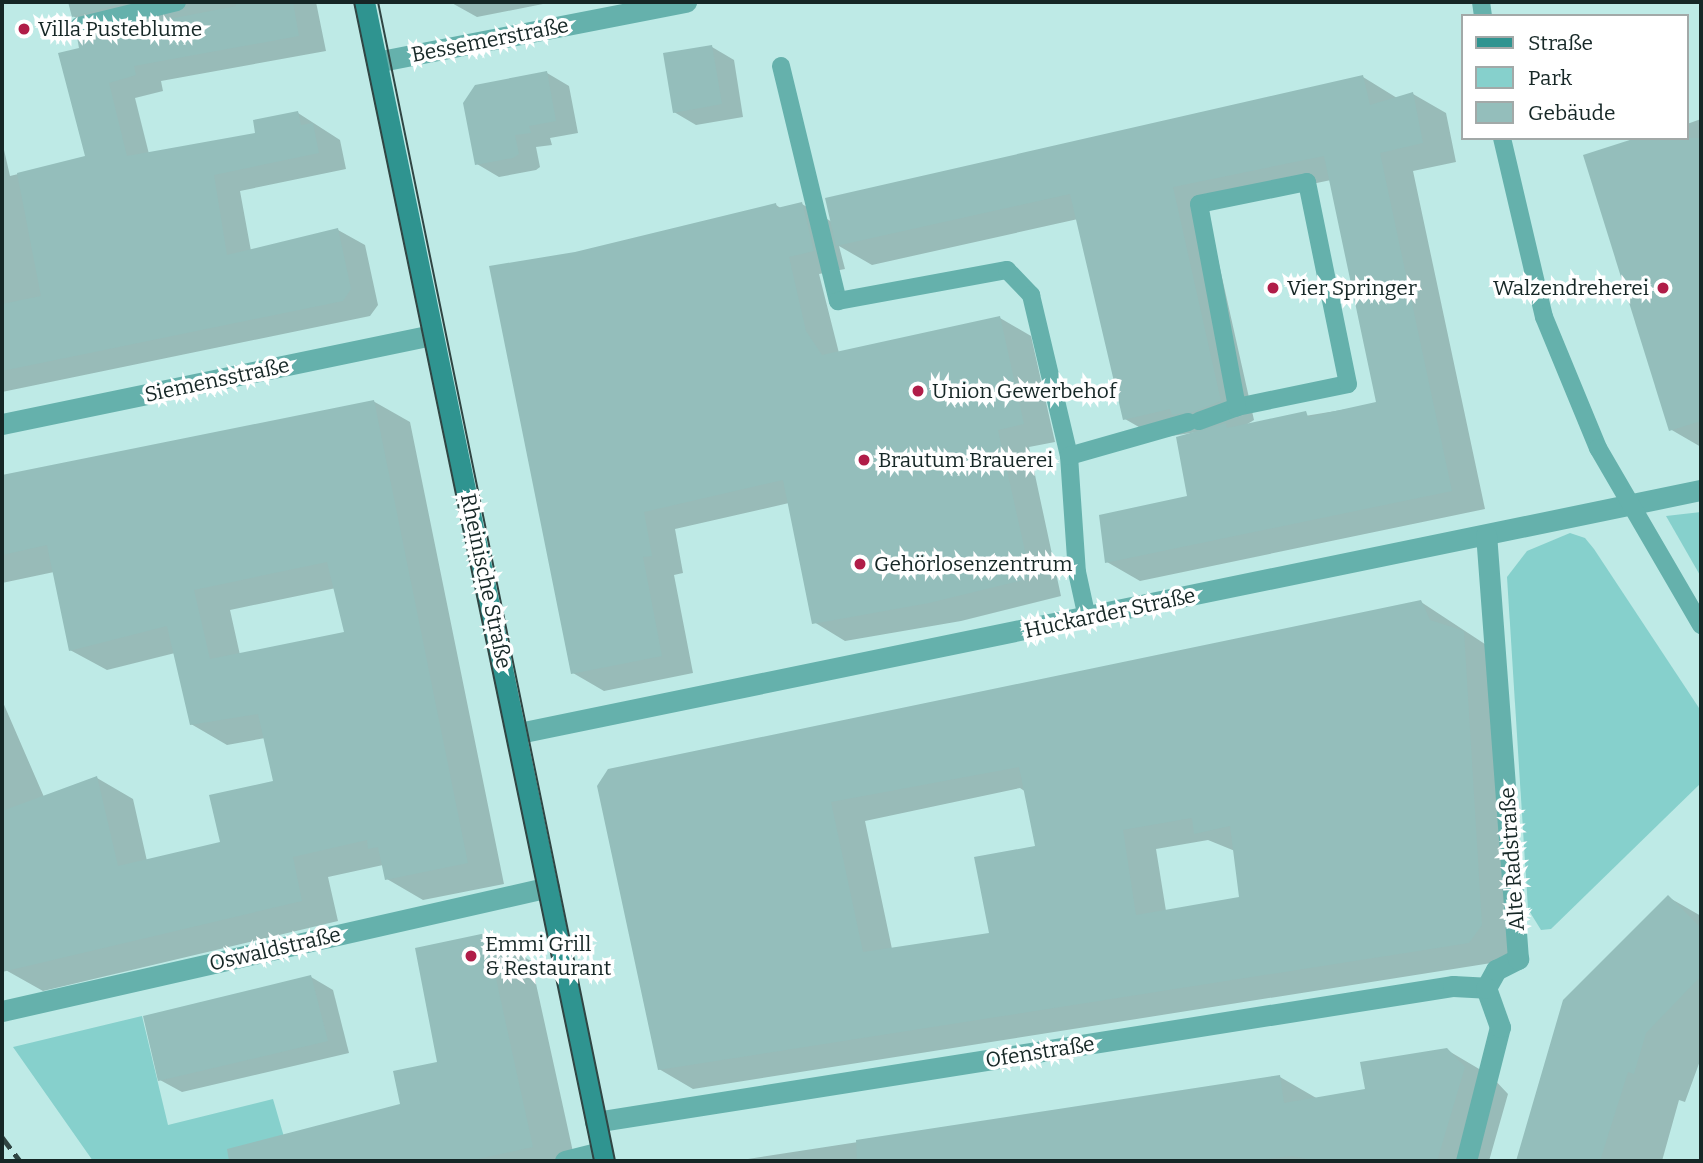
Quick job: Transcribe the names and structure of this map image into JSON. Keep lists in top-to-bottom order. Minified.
{"streets":{"main road":["Rheinische Straße"],"street":["Bessemerstraße","Siemensstraße","Huckarder Straße","Alte Radstraße","Oswaldstraße","Ofenstraße"]},"crossings":[["Bessemerstraße","Rheinische Straße"],["Siemensstraße","Rheinische Straße"],["Rheinische Straße","Huckarder Straße"],["Rheinische Straße","Oswaldstraße"],["Rheinische Straße","Ofenstraße"],["Huckarder Straße","Alte Radstraße"],["Alte Radstraße","Ofenstraße"]],"places":["Villa Pusteblume","Vier Springer","Walzendreherei","Union Gewerbehof","Brautum Brauerei","Gehörlosenzentrum","Emmi Grill & Restaurant"],"legend":["Straße","Park","Gebäude"]}
